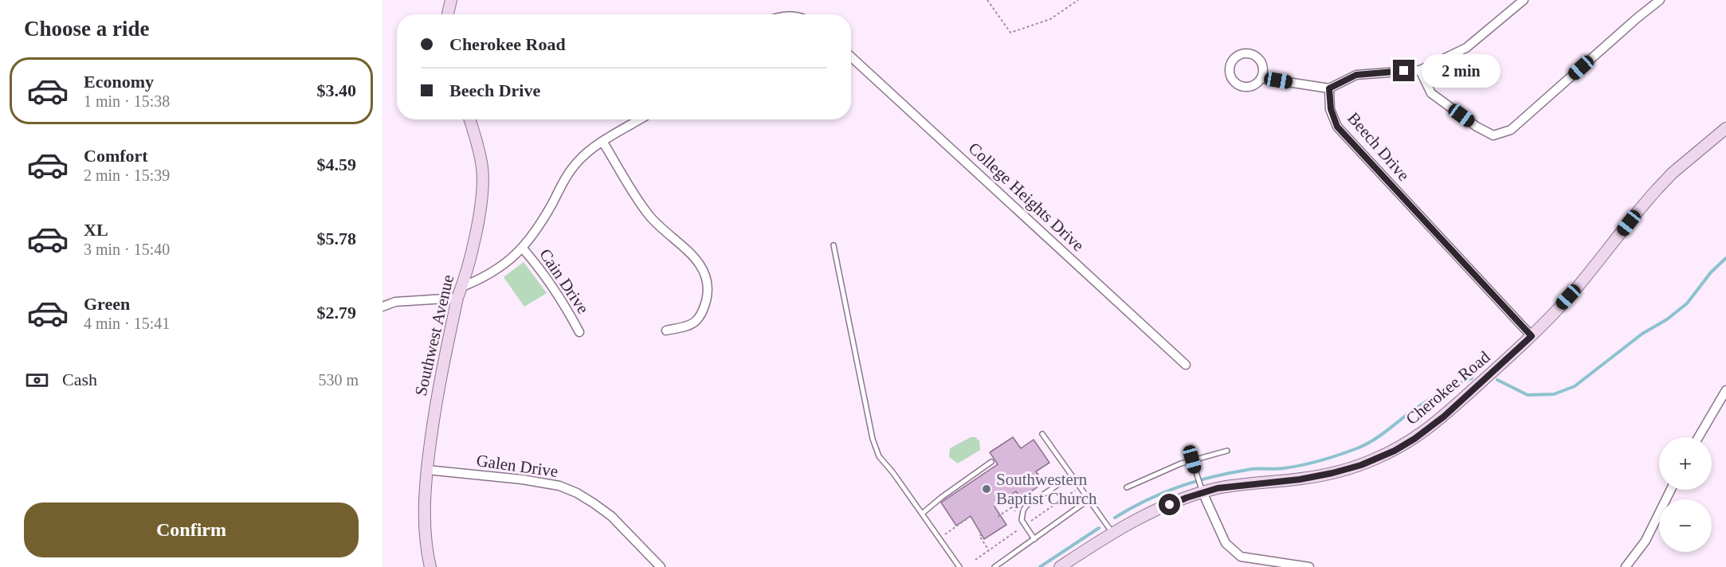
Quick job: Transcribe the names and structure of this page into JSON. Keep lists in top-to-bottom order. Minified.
{"streets":{"main road":["Southwest Avenue","Cherokee Road"],"street":["Beech Drive","College Heights Drive","Cain Drive","Galen Drive"]},"crossings":[["Beech Drive","Cherokee Road"],["Southwest Avenue","Galen Drive"]],"places":["Southwestern Baptist Church"],"page":{"heading":"Choose a ride","banner":["Cherokee Road","Beech Drive"],"bubble":"2 min","list":[{"name":"Economy","note":"1 min · 15:38","value":"$3.40"},{"name":"Comfort","note":"2 min · 15:39","value":"$4.59"},{"name":"XL","note":"3 min · 15:40","value":"$5.78"},{"name":"Green","note":"4 min · 15:41","value":"$2.79"}],"pay":["Cash","530 m"],"map_buttons":["+","−"],"buttons":"Confirm"}}
